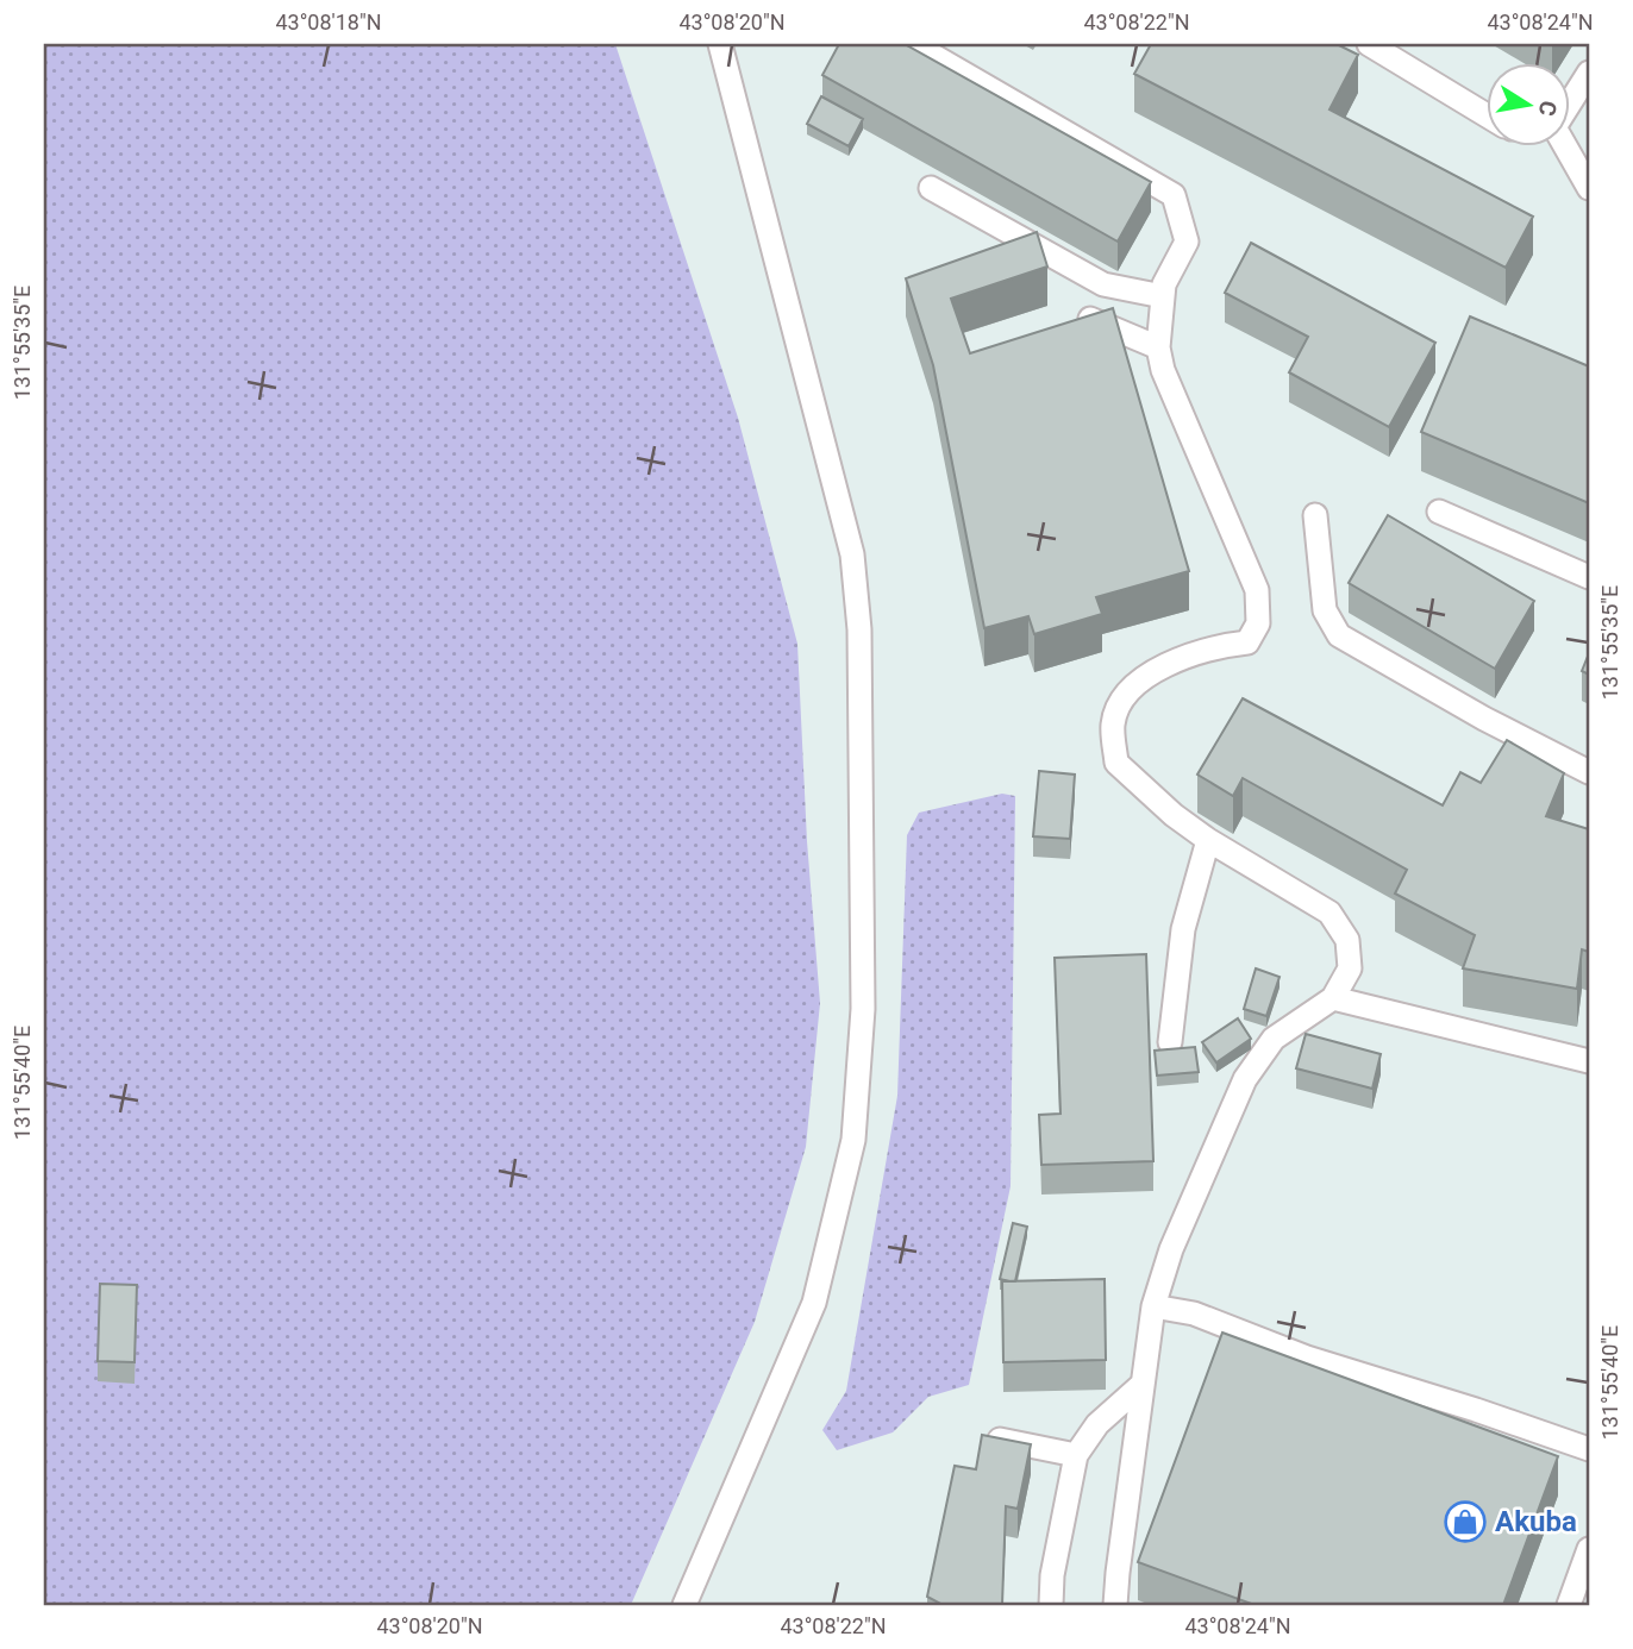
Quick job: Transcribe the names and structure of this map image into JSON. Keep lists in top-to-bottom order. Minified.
{"places":{"shop":["Akuba"]},"north":"right","coordinates":["43°08'18\"N","43°08'20\"N","43°08'22\"N","43°08'24\"N","131°55'35\"E","131°55'40\"E"]}
